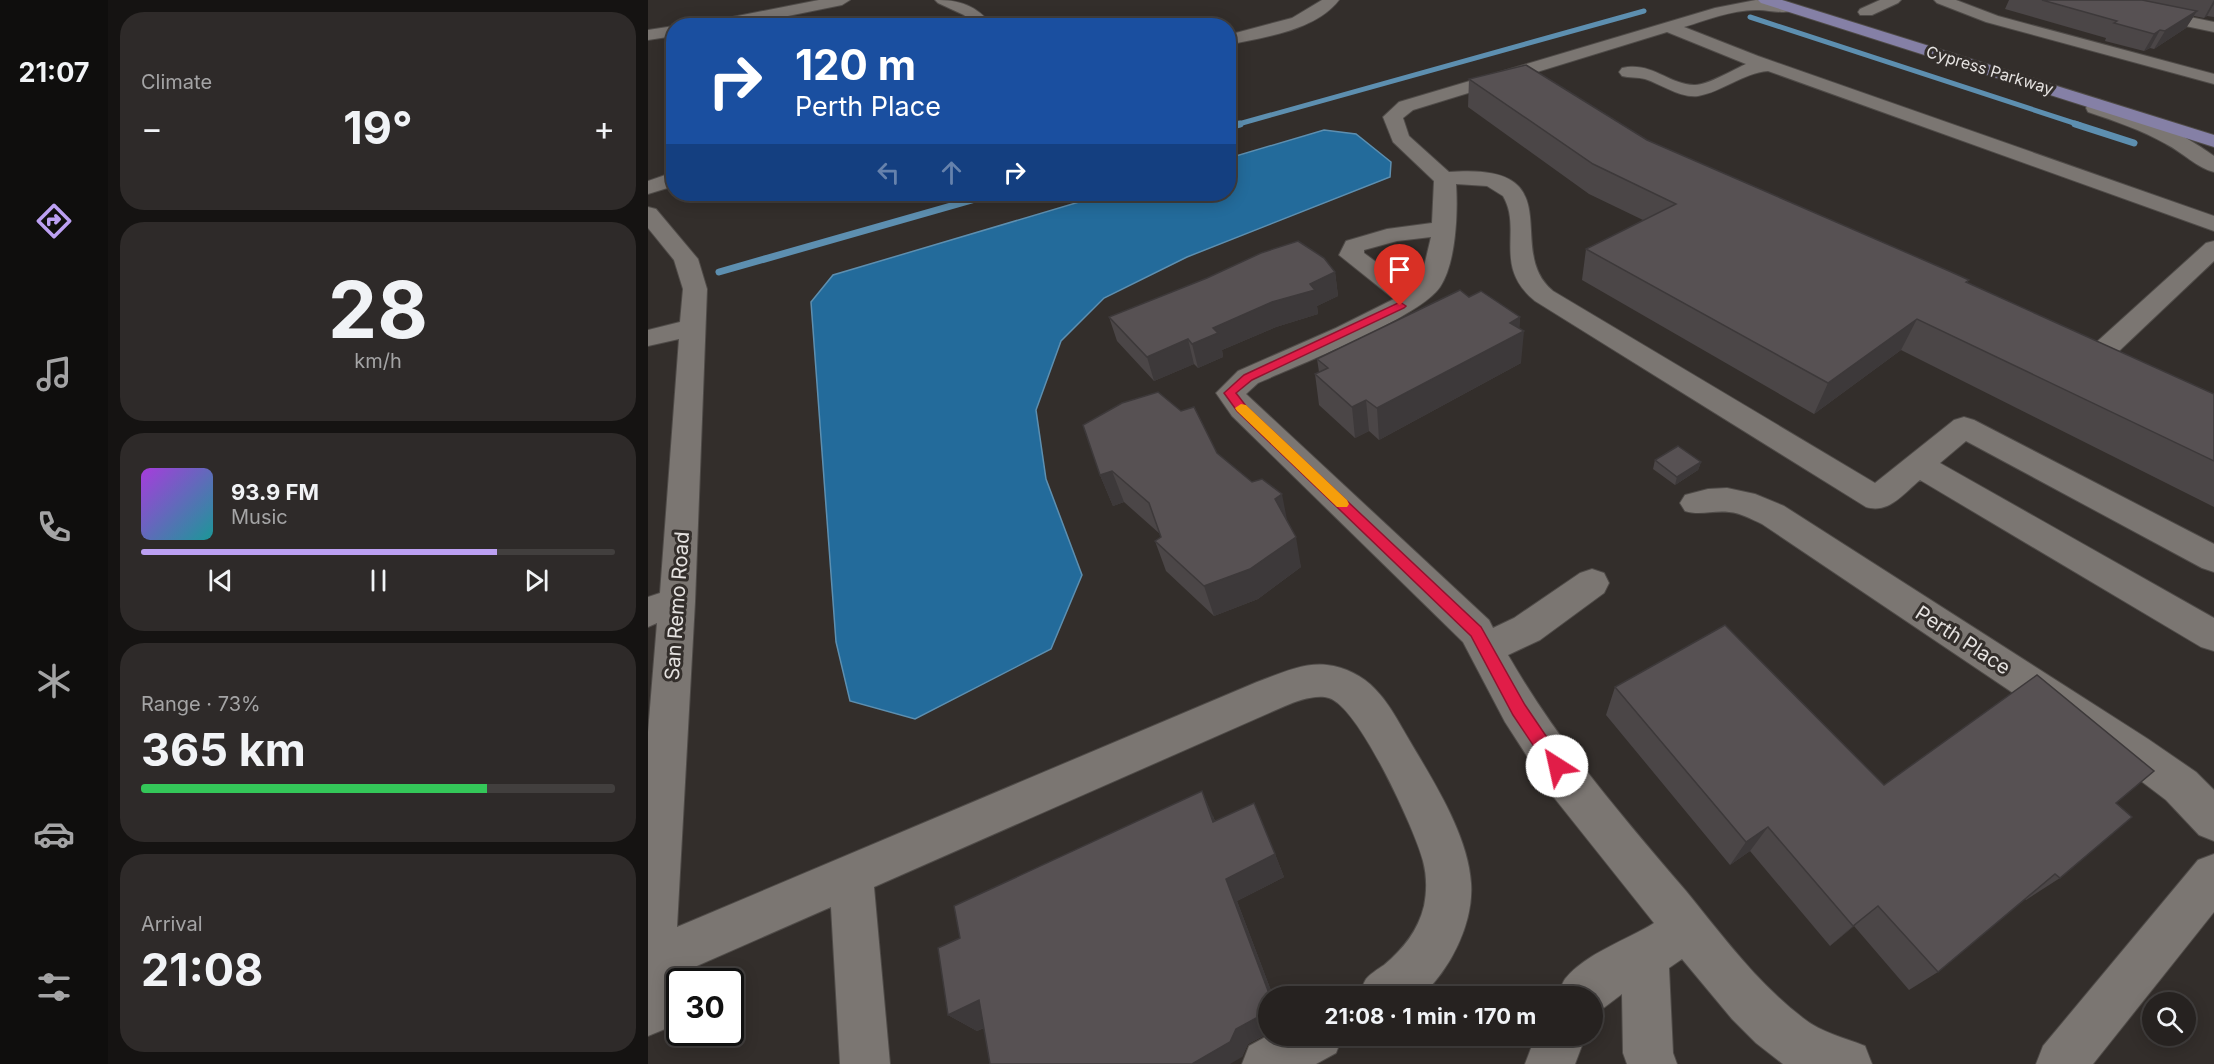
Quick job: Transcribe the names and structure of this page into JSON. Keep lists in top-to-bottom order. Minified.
{"streets":{"main road":["Cypress Parkway"],"street":["San Remo Road","Perth Place"]},"page":{"tabs":"21:07","tile":["Climate",["28","km/h"],["Range · 73%","365 km"],["Arrival","21:08"]],"turn":["120 m","Perth Place"],"heat":["−","19°","+"],"song":["93.9 FM","Music"],"limit":"30","trip":"21:08 · 1 min · 170 m"}}
